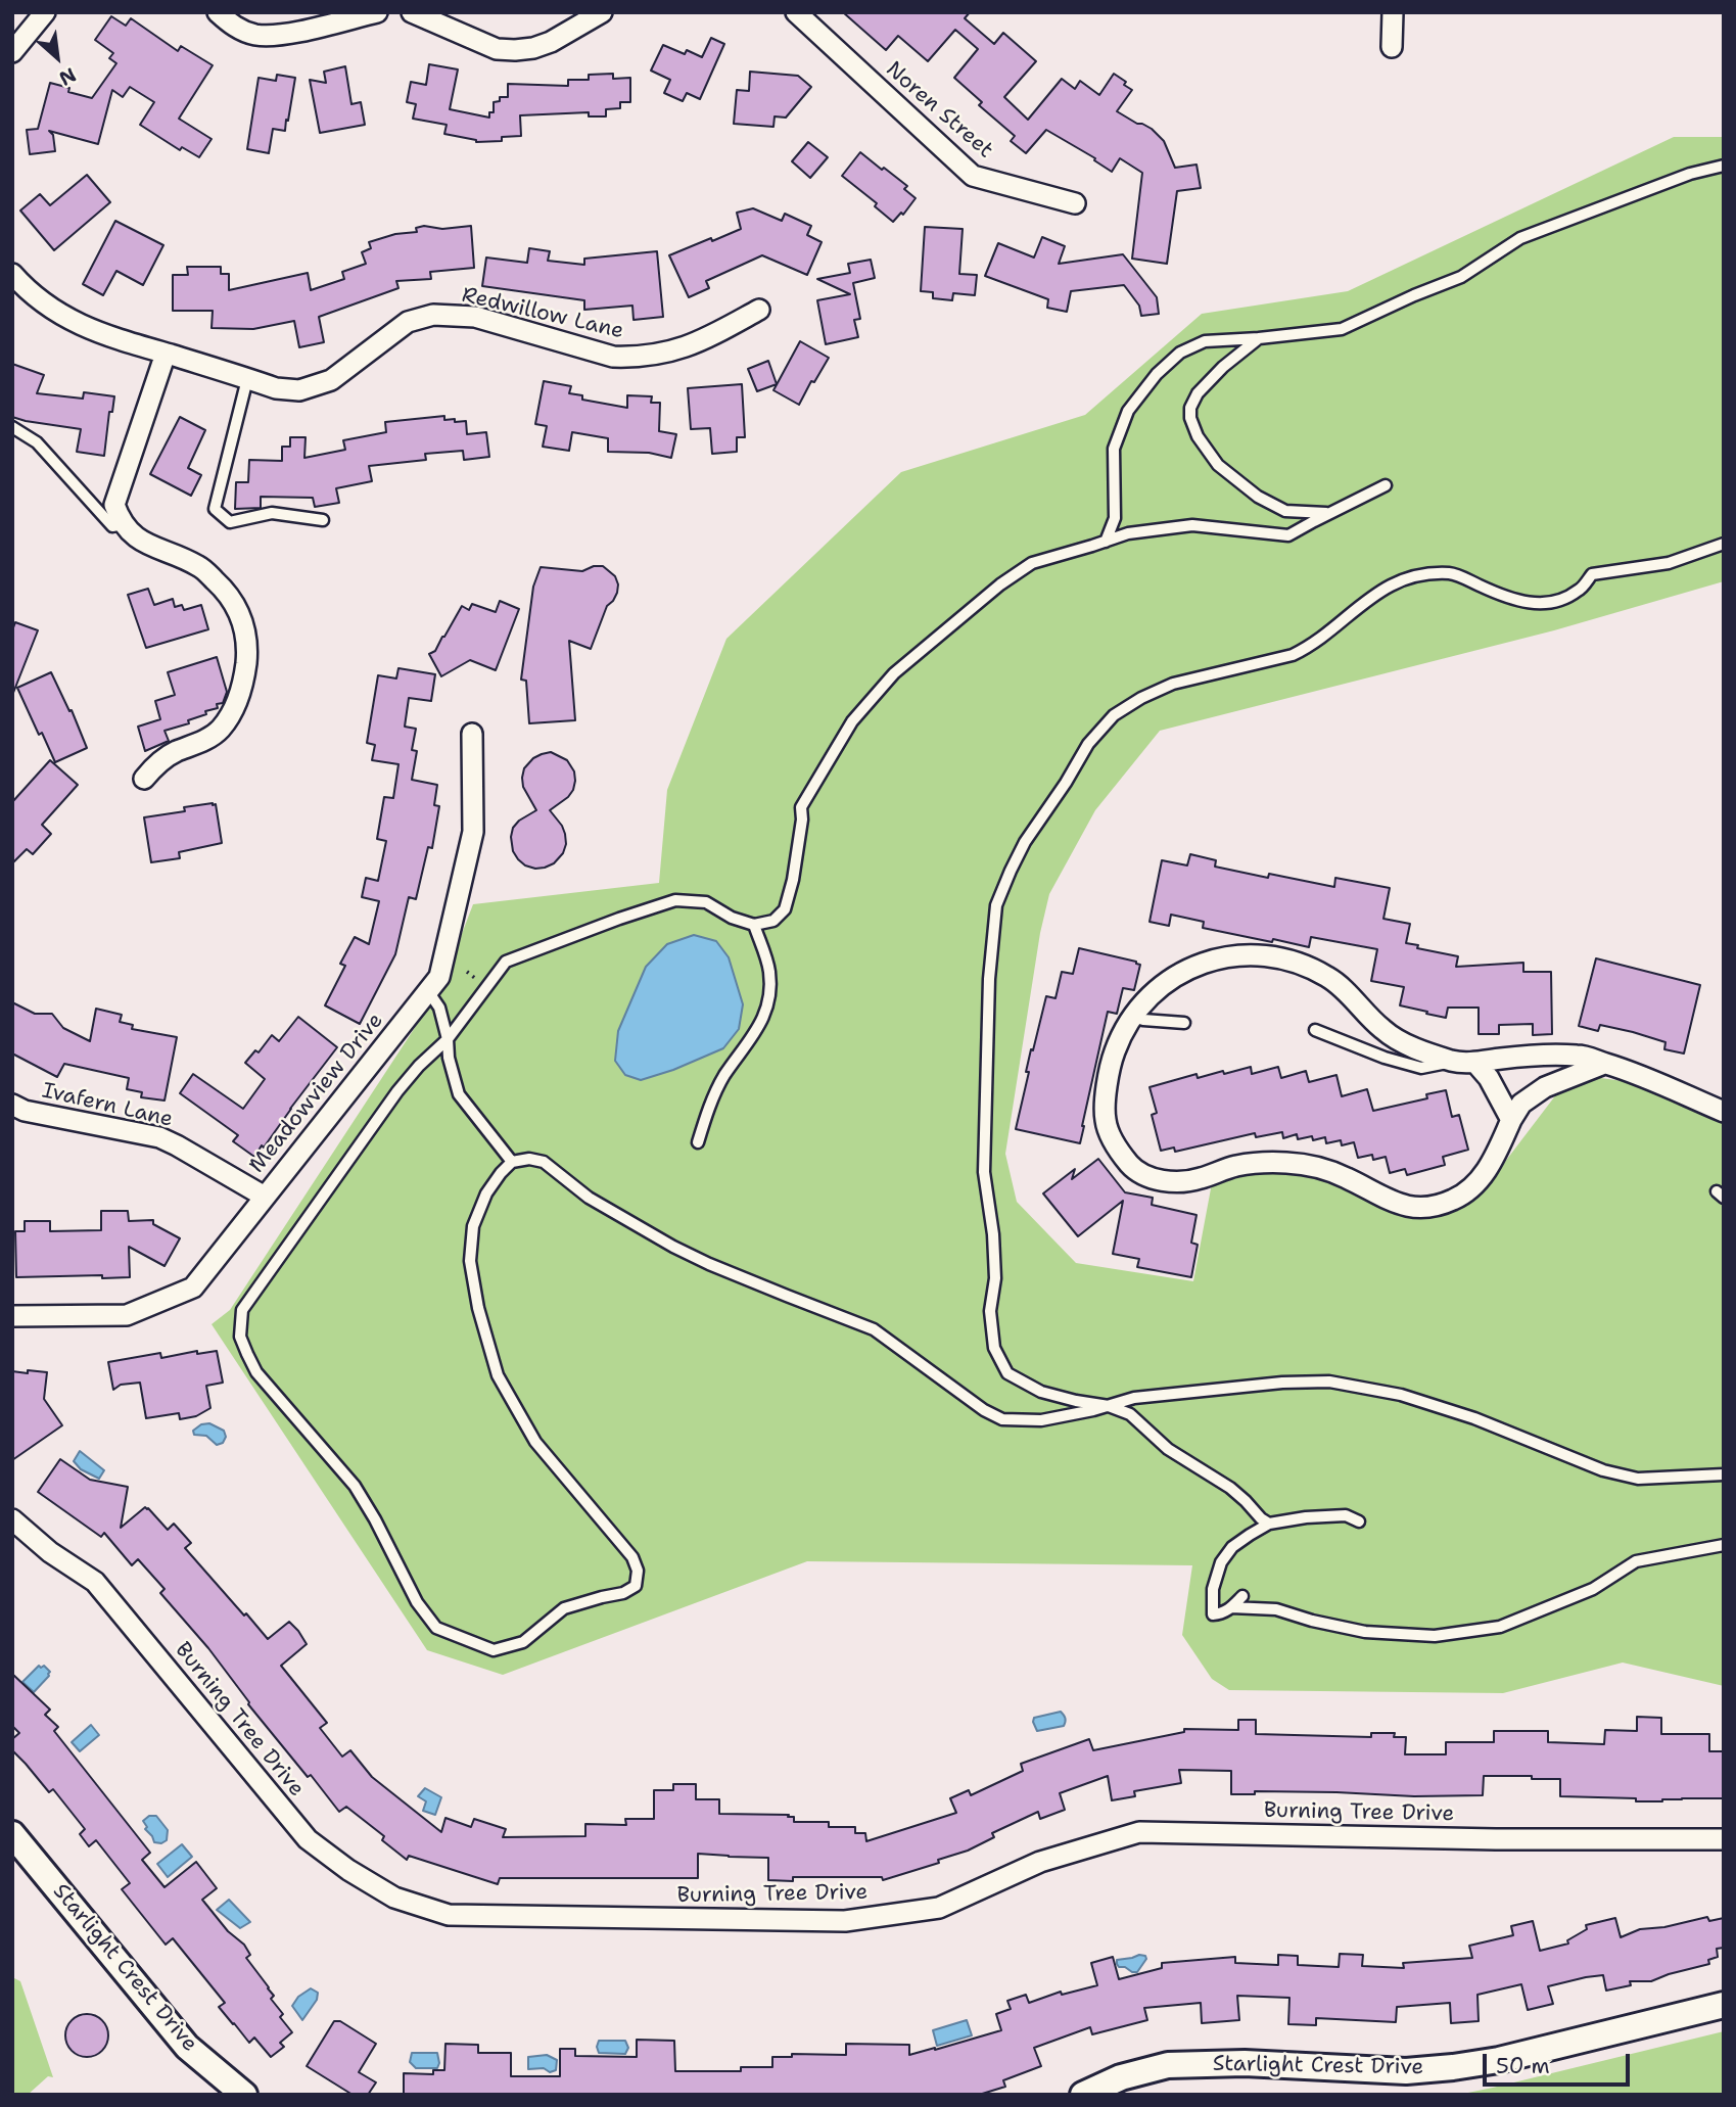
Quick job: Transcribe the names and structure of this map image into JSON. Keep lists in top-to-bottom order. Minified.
{"streets":{"street":["Noren Street","Redwillow Lane","Meadowview Drive","Ivafern Lane","Burning Tree Drive","Starlight Crest Drive"]},"crossings":[["Meadowview Drive","Ivafern Lane"]],"scale_bar":"50 m","north":"bottom right"}
